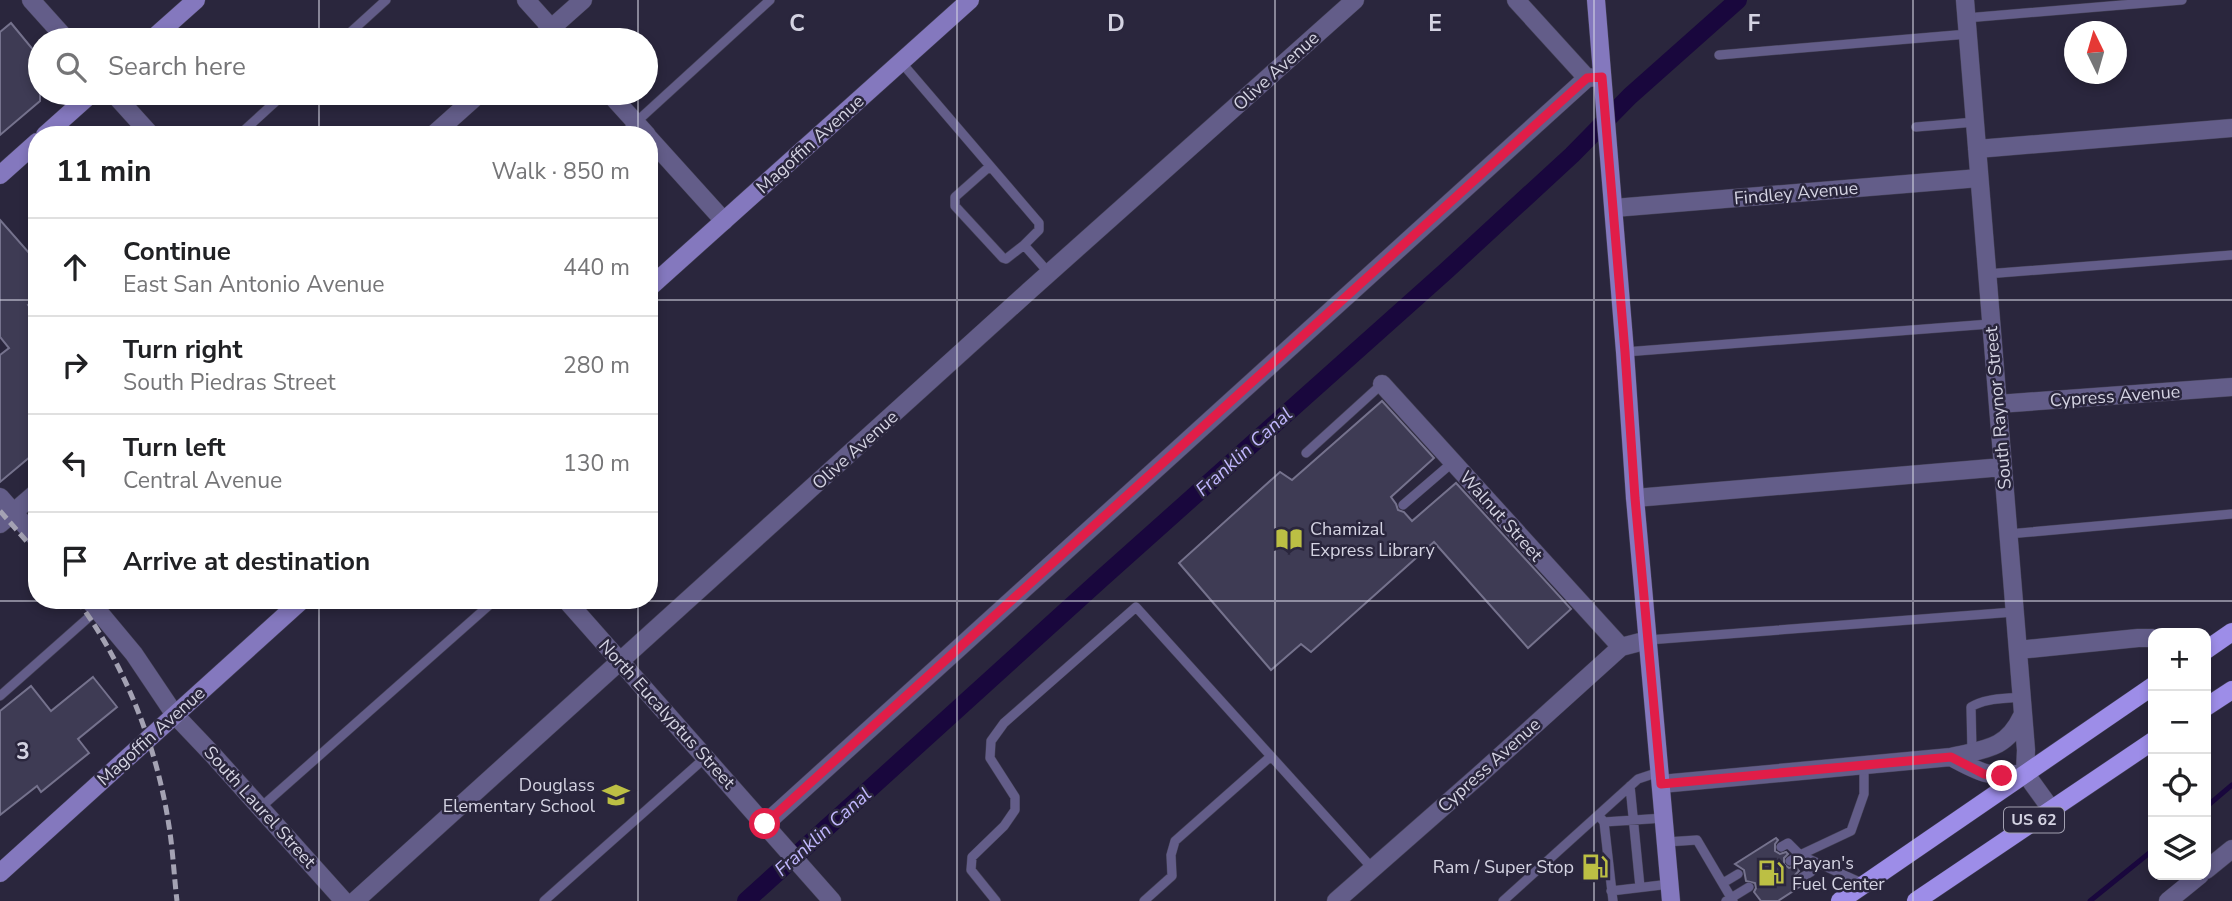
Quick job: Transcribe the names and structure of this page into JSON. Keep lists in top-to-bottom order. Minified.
{"streets":{"main road":["US 62"],"street":["Olive Avenue","Magoffin Avenue","Findley Avenue","Cypress Avenue","South Raynor Street","Walnut Street","North Eucalyptus Street","South Laurel Street"]},"crossings":[["Olive Avenue","North Eucalyptus Street"],["Magoffin Avenue","South Laurel Street"],["Findley Avenue","South Raynor Street"],["Cypress Avenue","South Raynor Street"],["Cypress Avenue","Walnut Street"],["South Raynor Street","US 62"]],"water":["Franklin Canal"],"places":{"library":["Chamizal Express Library"],"school or university":["Douglass Elementary School"],"fuel station":["Ram / Super Stop","Payan's Fuel Center"]},"north":"top","page":{"search":"Search here","heading":["11 min","Walk · 850 m"],"list":[["Continue","East San Antonio Avenue","440 m"],["Turn right","South Piedras Street","280 m"],["Turn left","Central Avenue","130 m"],"Arrive at destination"],"map_buttons":["+","−"]},"grid":{"columns":["C","D","E","F"],"rows":["3"]}}
